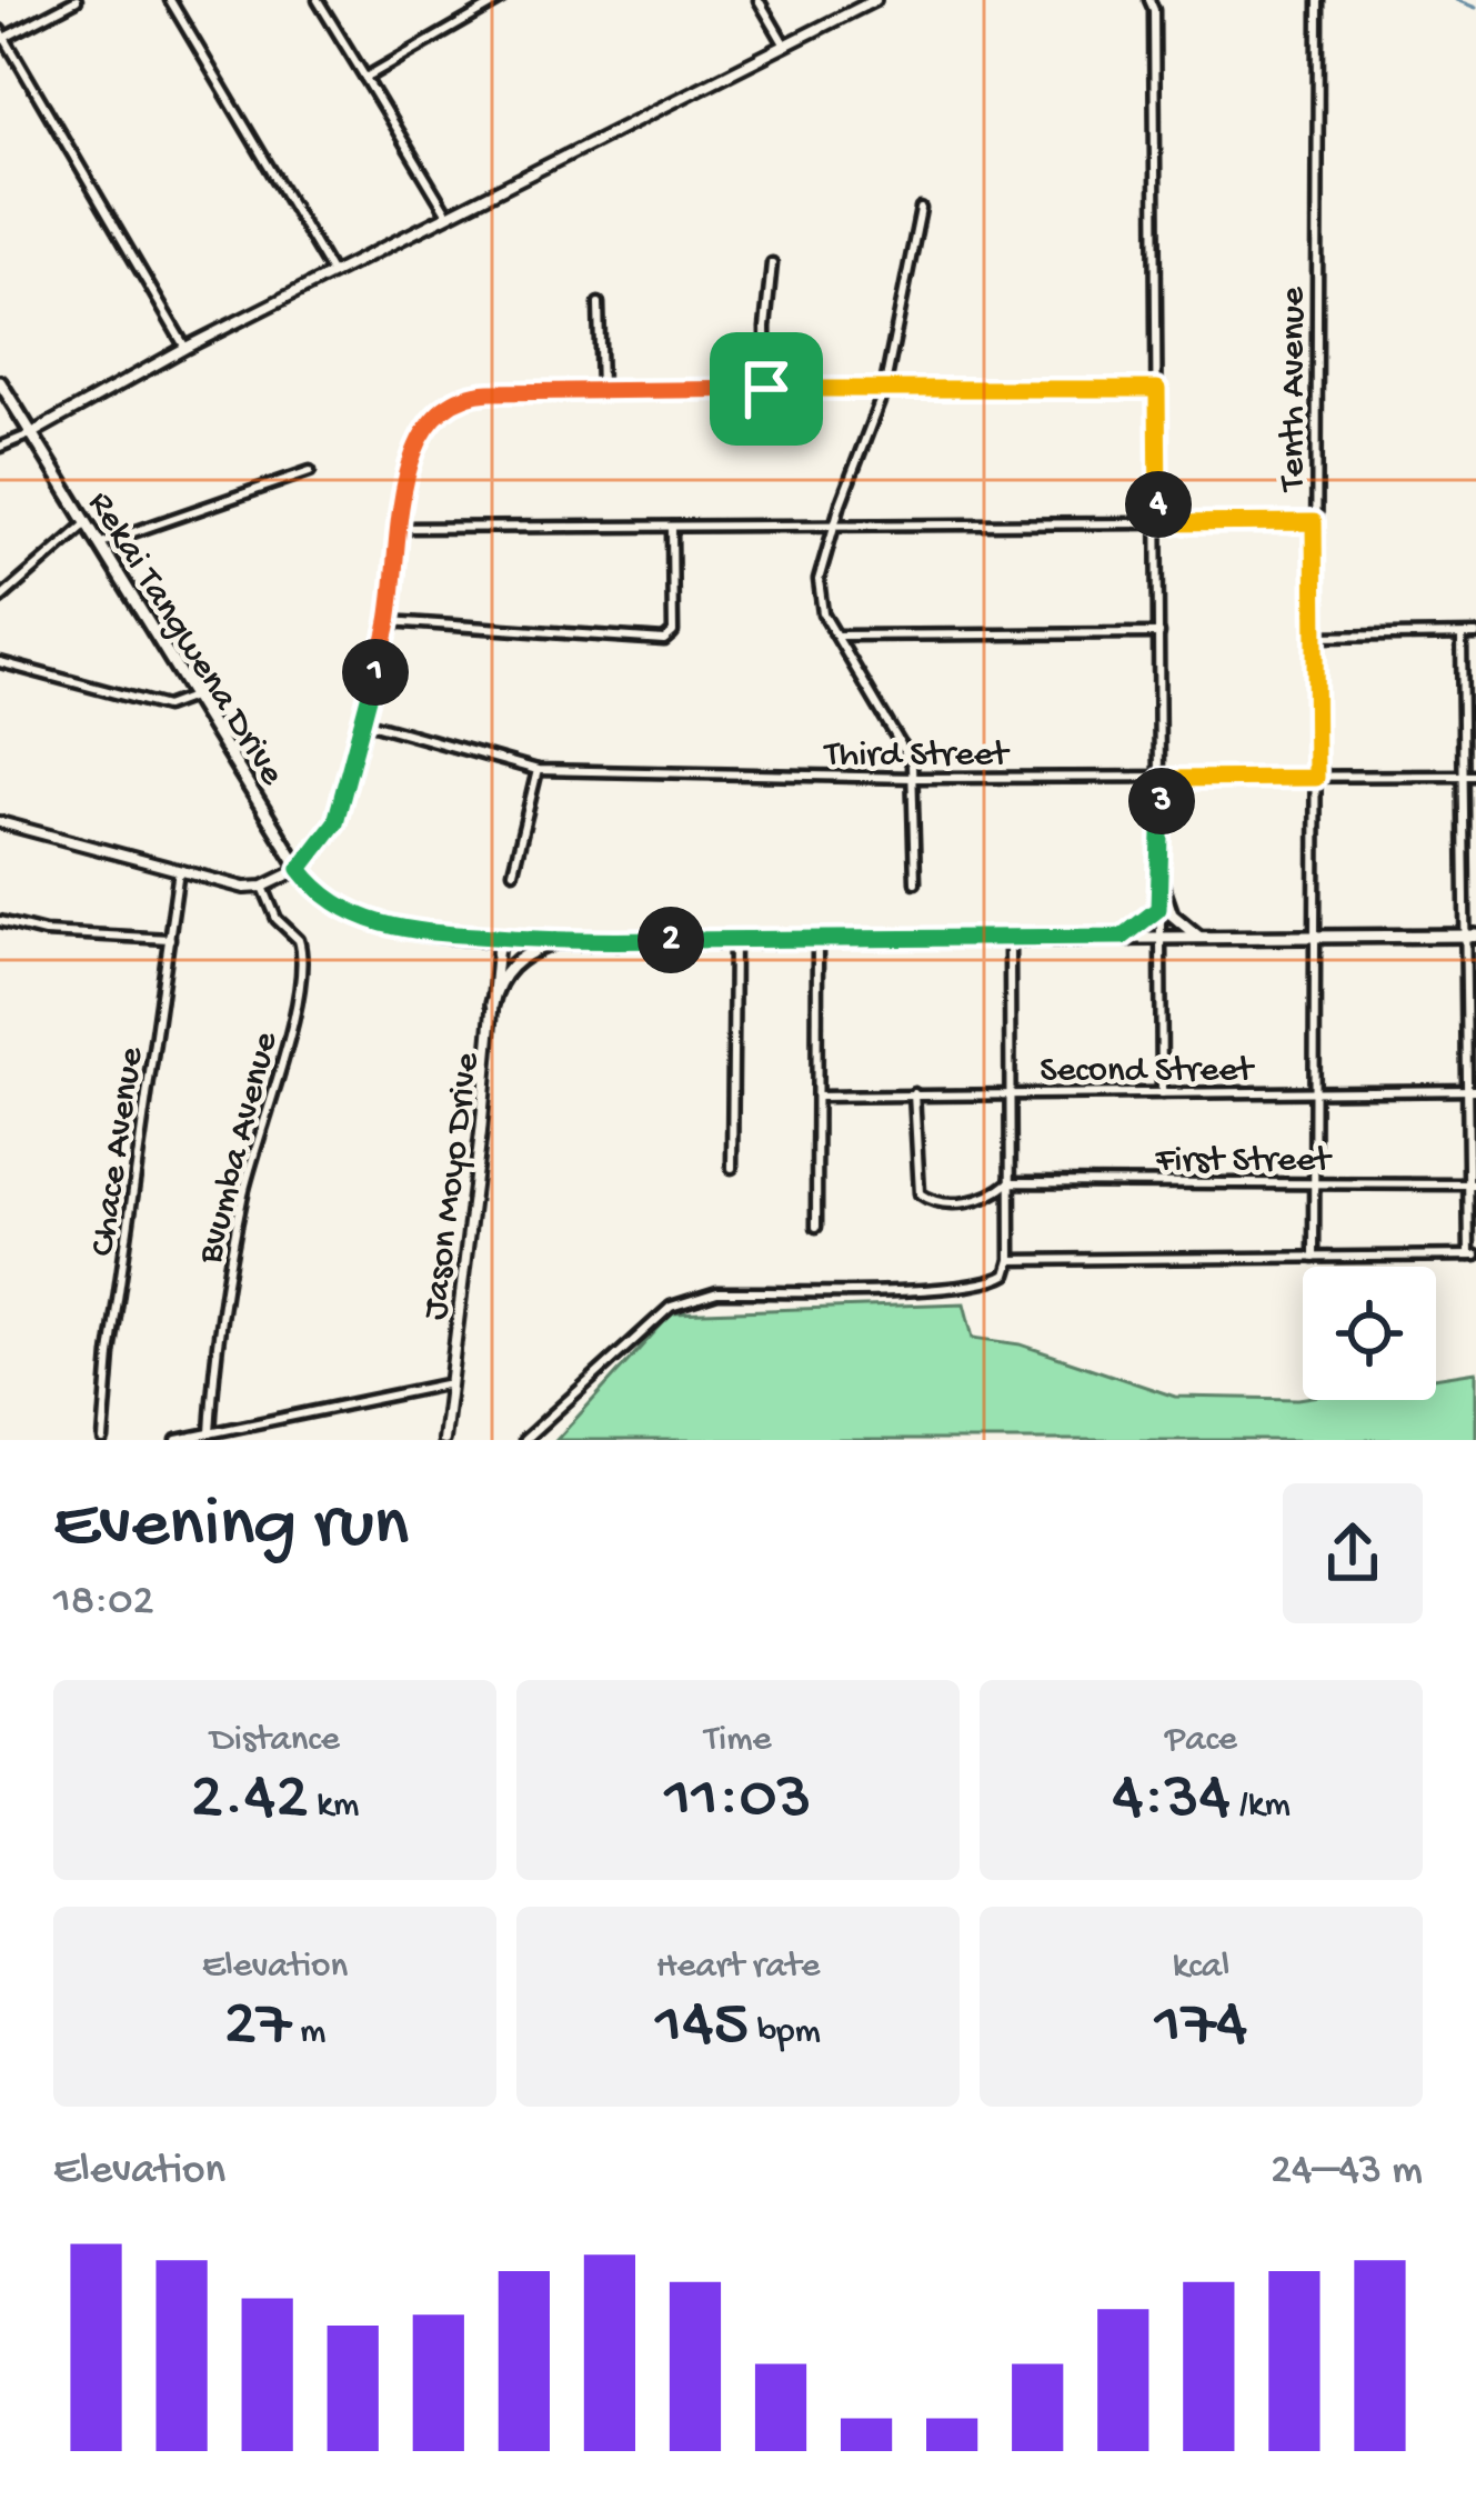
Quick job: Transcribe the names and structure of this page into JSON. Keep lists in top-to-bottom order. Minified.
{"streets":{"main road":["Rekai Tangwena Drive"],"street":["Tenth Avenue","Third Street","Second Street","Bvumba Avenue","Chace Avenue","First Street","Jason Moyo Drive"]},"crossings":[["Tenth Avenue","Rekai Tangwena Drive"],["Tenth Avenue","Third Street"],["Tenth Avenue","Second Street"],["Tenth Avenue","First Street"],["Rekai Tangwena Drive","Jason Moyo Drive"],["Second Street","First Street"]],"page":{"pins":["4","1","3","2"],"heading":["Evening run","18:02"],"stats":[["Distance","2.42 km"],["Time","11:03"],["Pace","4:34 /km"],["Elevation","27 m"],["Heart rate","145 bpm"],["kcal","174"]],"chart":["Elevation","24–43 m"]}}
